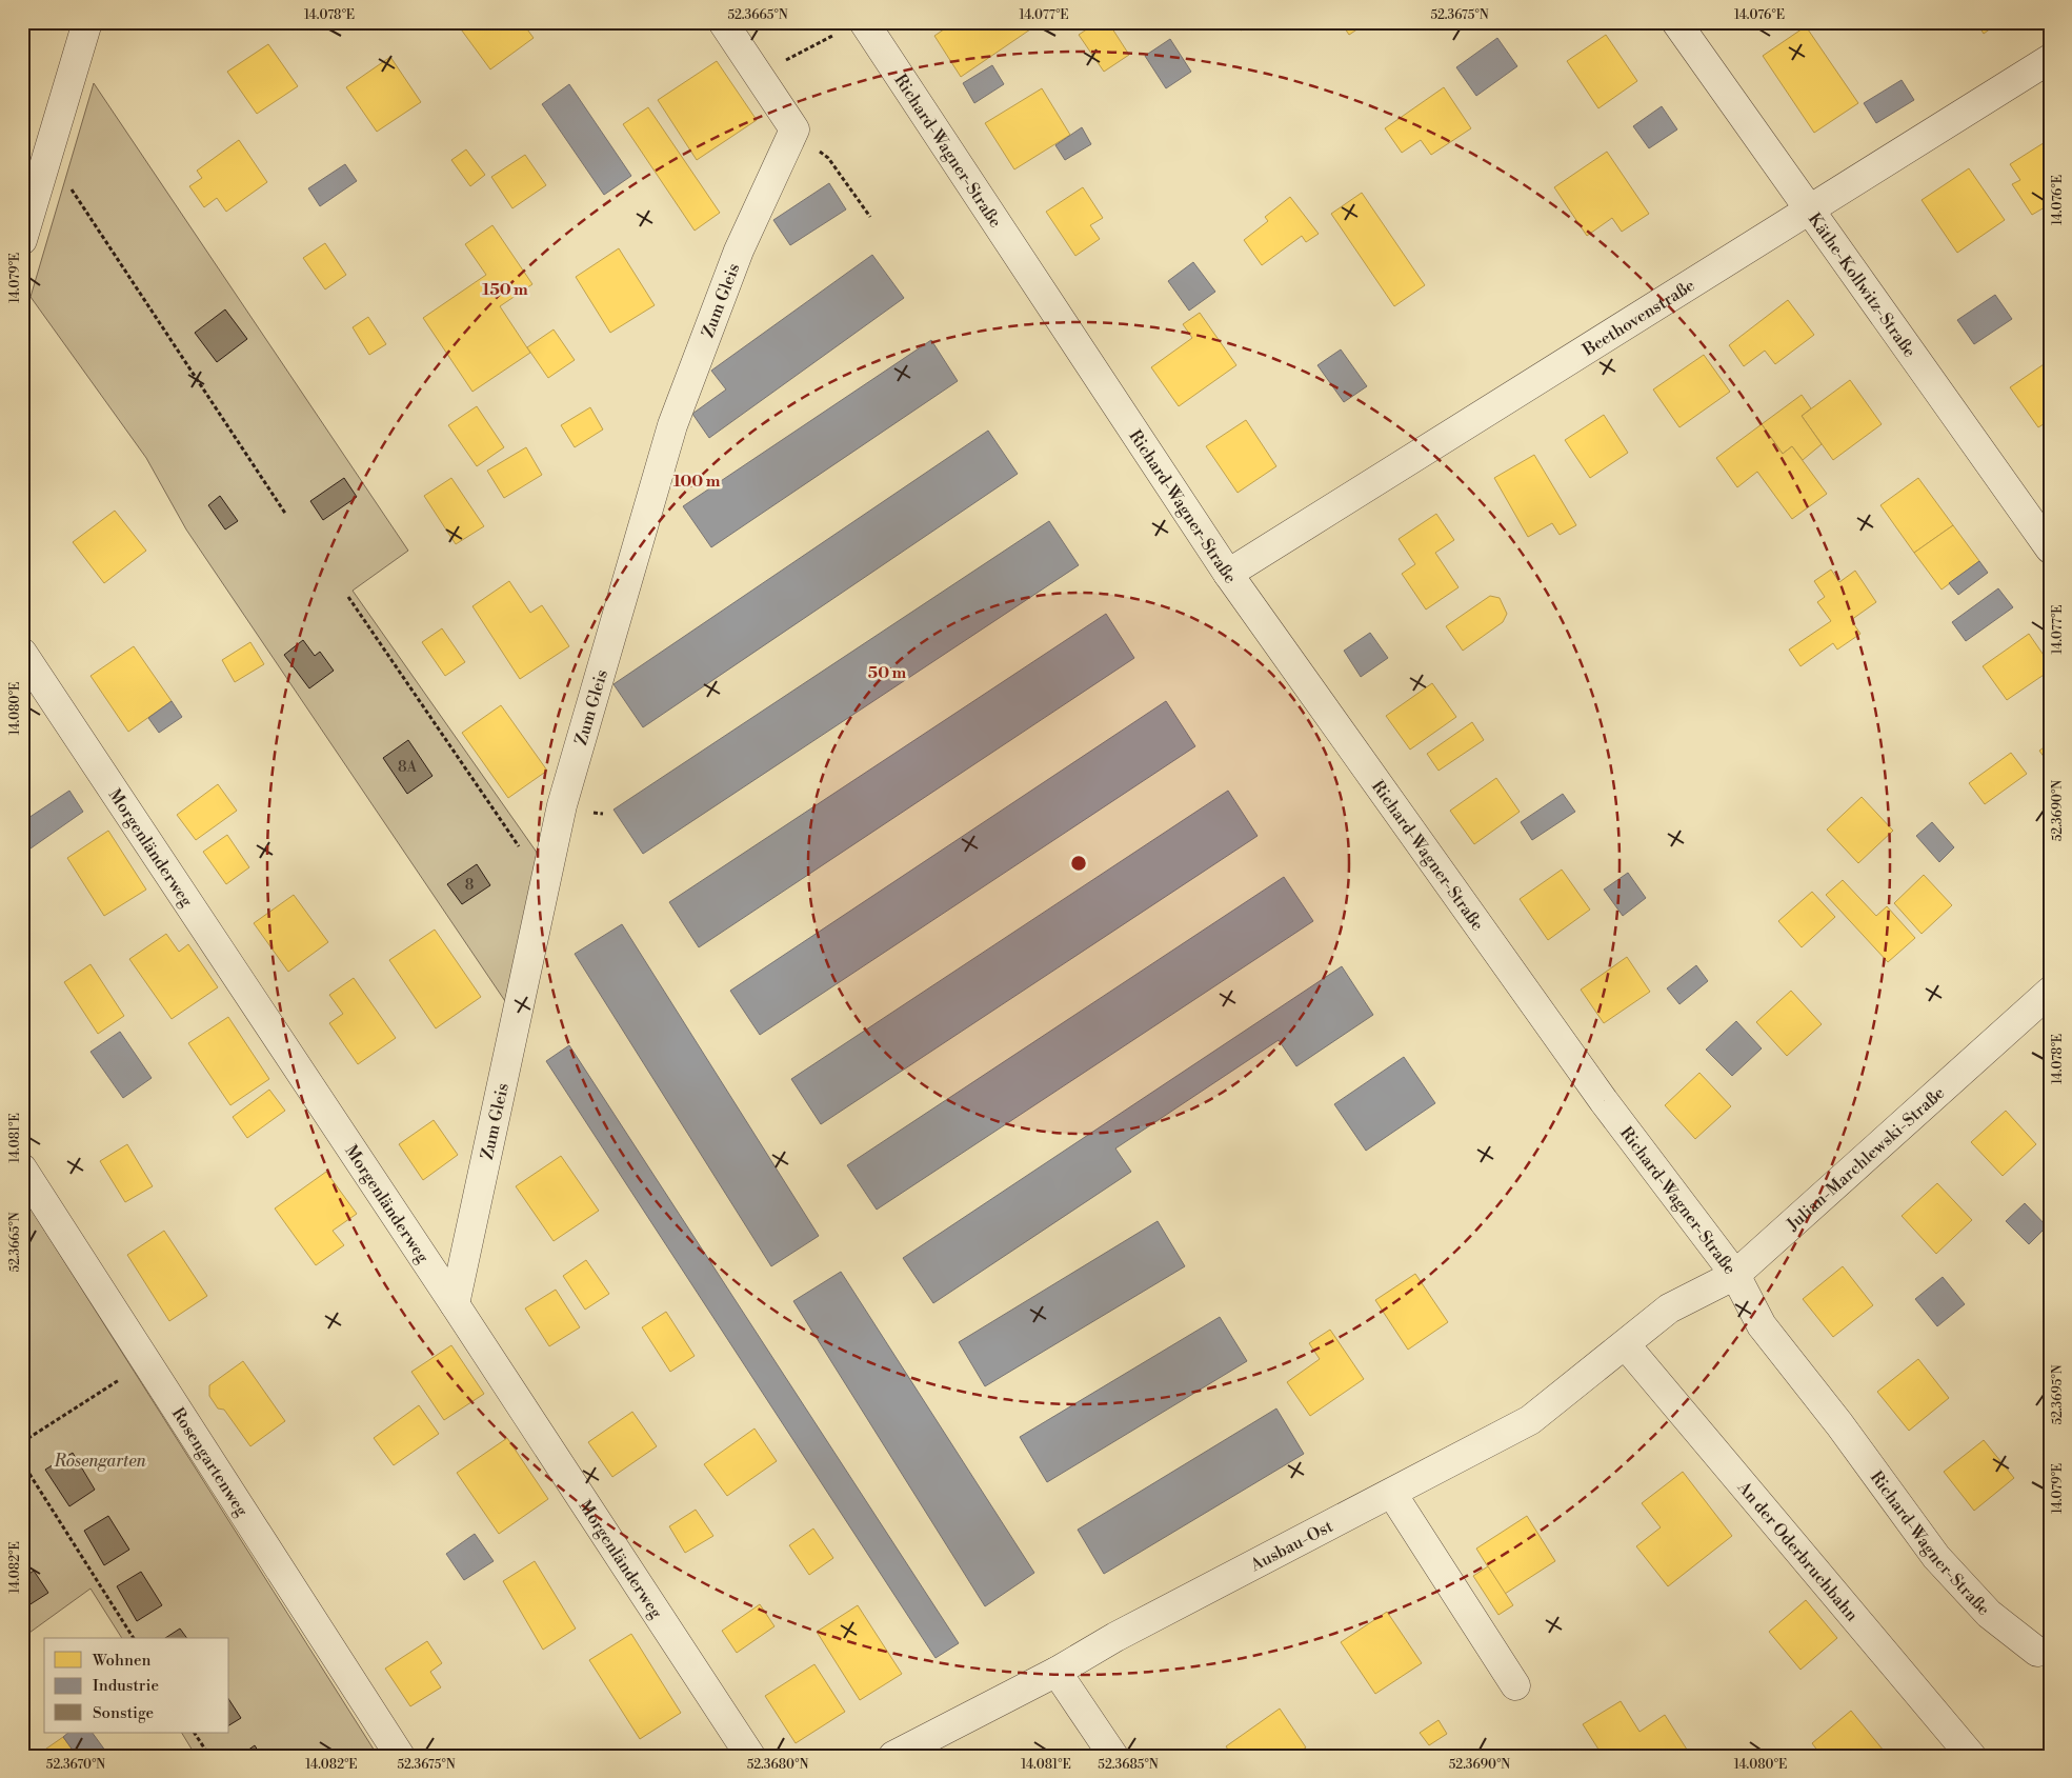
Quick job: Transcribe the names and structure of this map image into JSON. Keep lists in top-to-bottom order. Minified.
{"streets":{"street":["Richard-Wagner-Straße","Käthe-Kollwitz-Straße","Zum Gleis","Beethovenstraße","Morgenländerweg","Julian-Marchlewski-Straße","Rosengartenweg","Ausbau-Ost","An der Oderbruchbahn"]},"crossings":[["Richard-Wagner-Straße","Beethovenstraße"],["Richard-Wagner-Straße","Julian-Marchlewski-Straße"],["Käthe-Kollwitz-Straße","Beethovenstraße"],["Zum Gleis","Morgenländerweg"],["Julian-Marchlewski-Straße","Ausbau-Ost"],["Ausbau-Ost","An der Oderbruchbahn"]],"parks":["Rosengarten"],"house_numbers":["8A","8"],"legend":["Wohnen","Industrie","Sonstige"],"coordinates":["14.078°E","52.3665°N","14.077°E","52.3675°N","14.076°E","14.079°E","14.080°E","52.3690°N","14.081°E","52.3695°N","14.082°E","52.3670°N","52.3680°N","52.3685°N"],"rings":["150 m","100 m","50 m"]}
